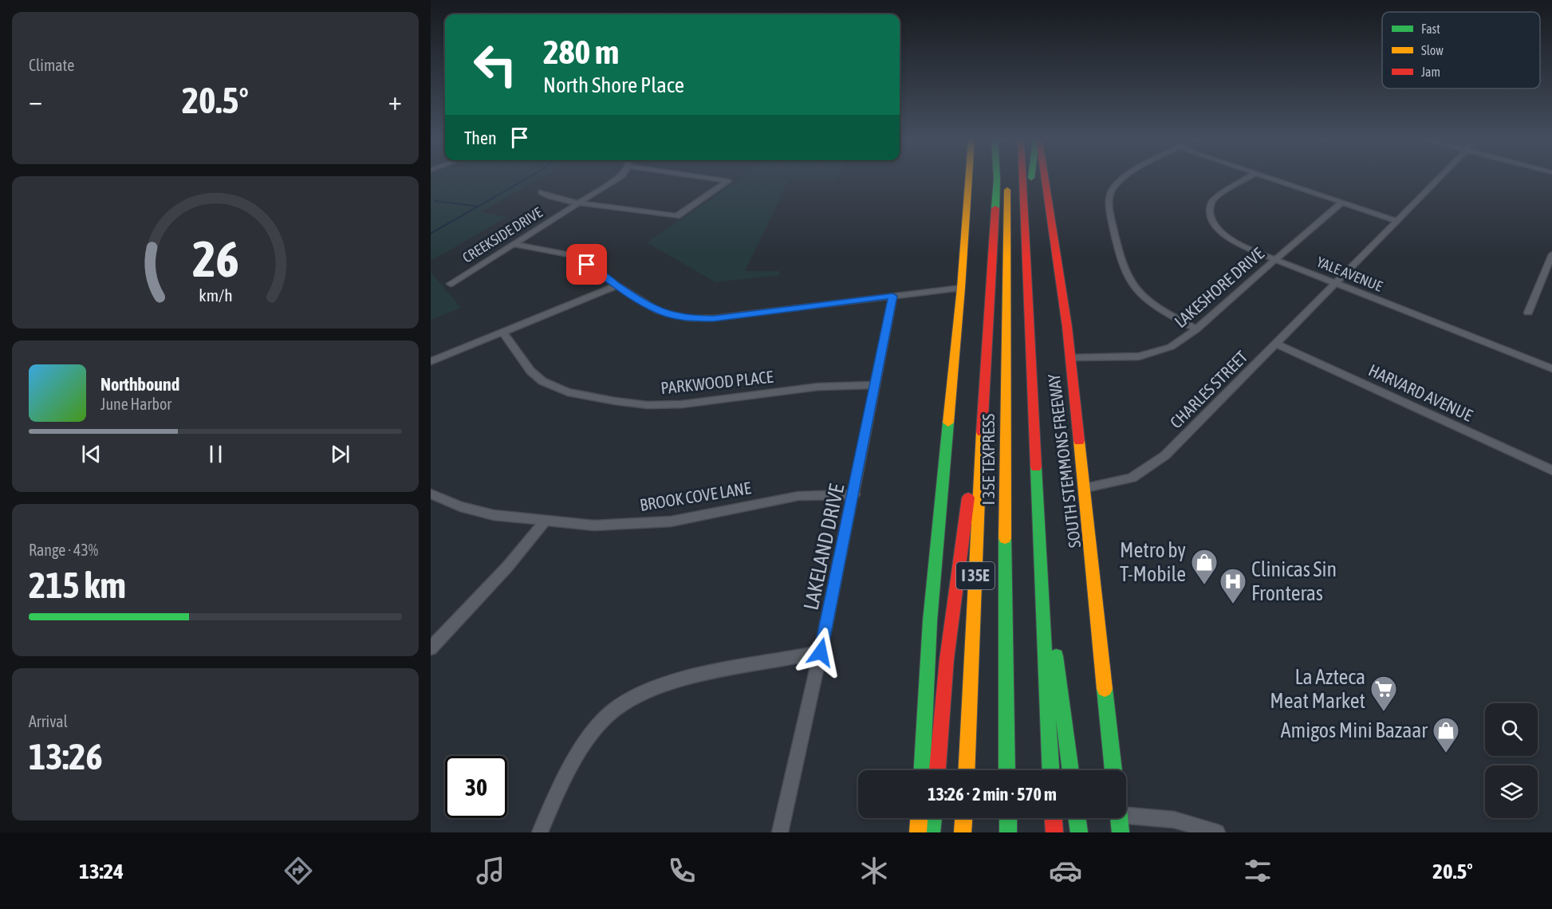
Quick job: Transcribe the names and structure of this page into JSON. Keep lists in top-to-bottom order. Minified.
{"streets":{"main road":["I 35E TEXPRESS","SOUTH STEMMONS FREEWAY","I 35E"],"street":["CREEKSIDE DRIVE","YALE AVENUE","LAKESHORE DRIVE","PARKWOOD PLACE","CHARLES STREET","HARVARD AVENUE","BROOK COVE LANE","LAKELAND DRIVE"]},"crossings":[["YALE AVENUE","LAKESHORE DRIVE"],["YALE AVENUE","CHARLES STREET"],["LAKESHORE DRIVE","SOUTH STEMMONS FREEWAY"],["PARKWOOD PLACE","LAKELAND DRIVE"],["CHARLES STREET","HARVARD AVENUE"],["CHARLES STREET","SOUTH STEMMONS FREEWAY"],["BROOK COVE LANE","LAKELAND DRIVE"]],"places":{"shop":["Metro by T-Mobile","Amigos Mini Bazaar"],"hospital":["Clinicas Sin Fronteras"],"supermarket":["La Azteca Meat Market"]},"legend":["Fast","Slow","Jam"],"page":{"tile":["Climate",["Range · 43%","215 km"],["Arrival","13:26"]],"turn":["280 m","North Shore Place"],"heat":["−","20.5°","+"],"then":"Then","song":["Northbound","June Harbor"],"limit":"30","trip":"13:26 · 2 min · 570 m","tabs":["13:24","20.5°"],"gauge":["26","km/h"]}}
